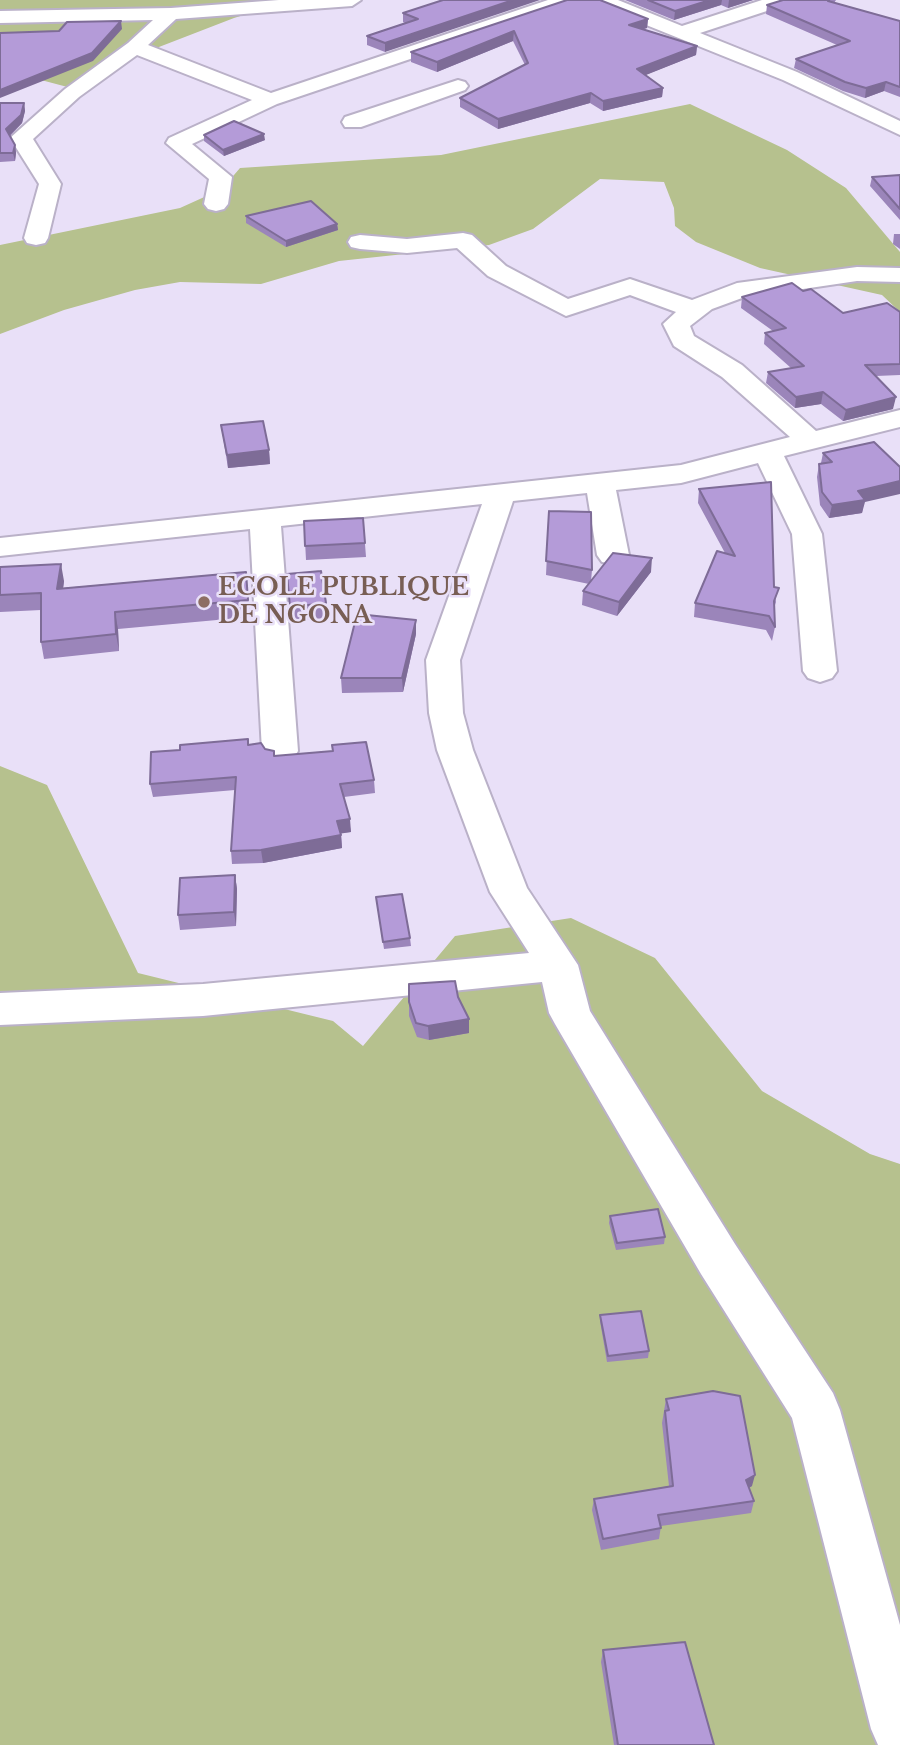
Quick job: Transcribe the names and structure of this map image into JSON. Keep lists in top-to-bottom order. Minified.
{"places":["ECOLE PUBLIQUE DE NGONA"]}
